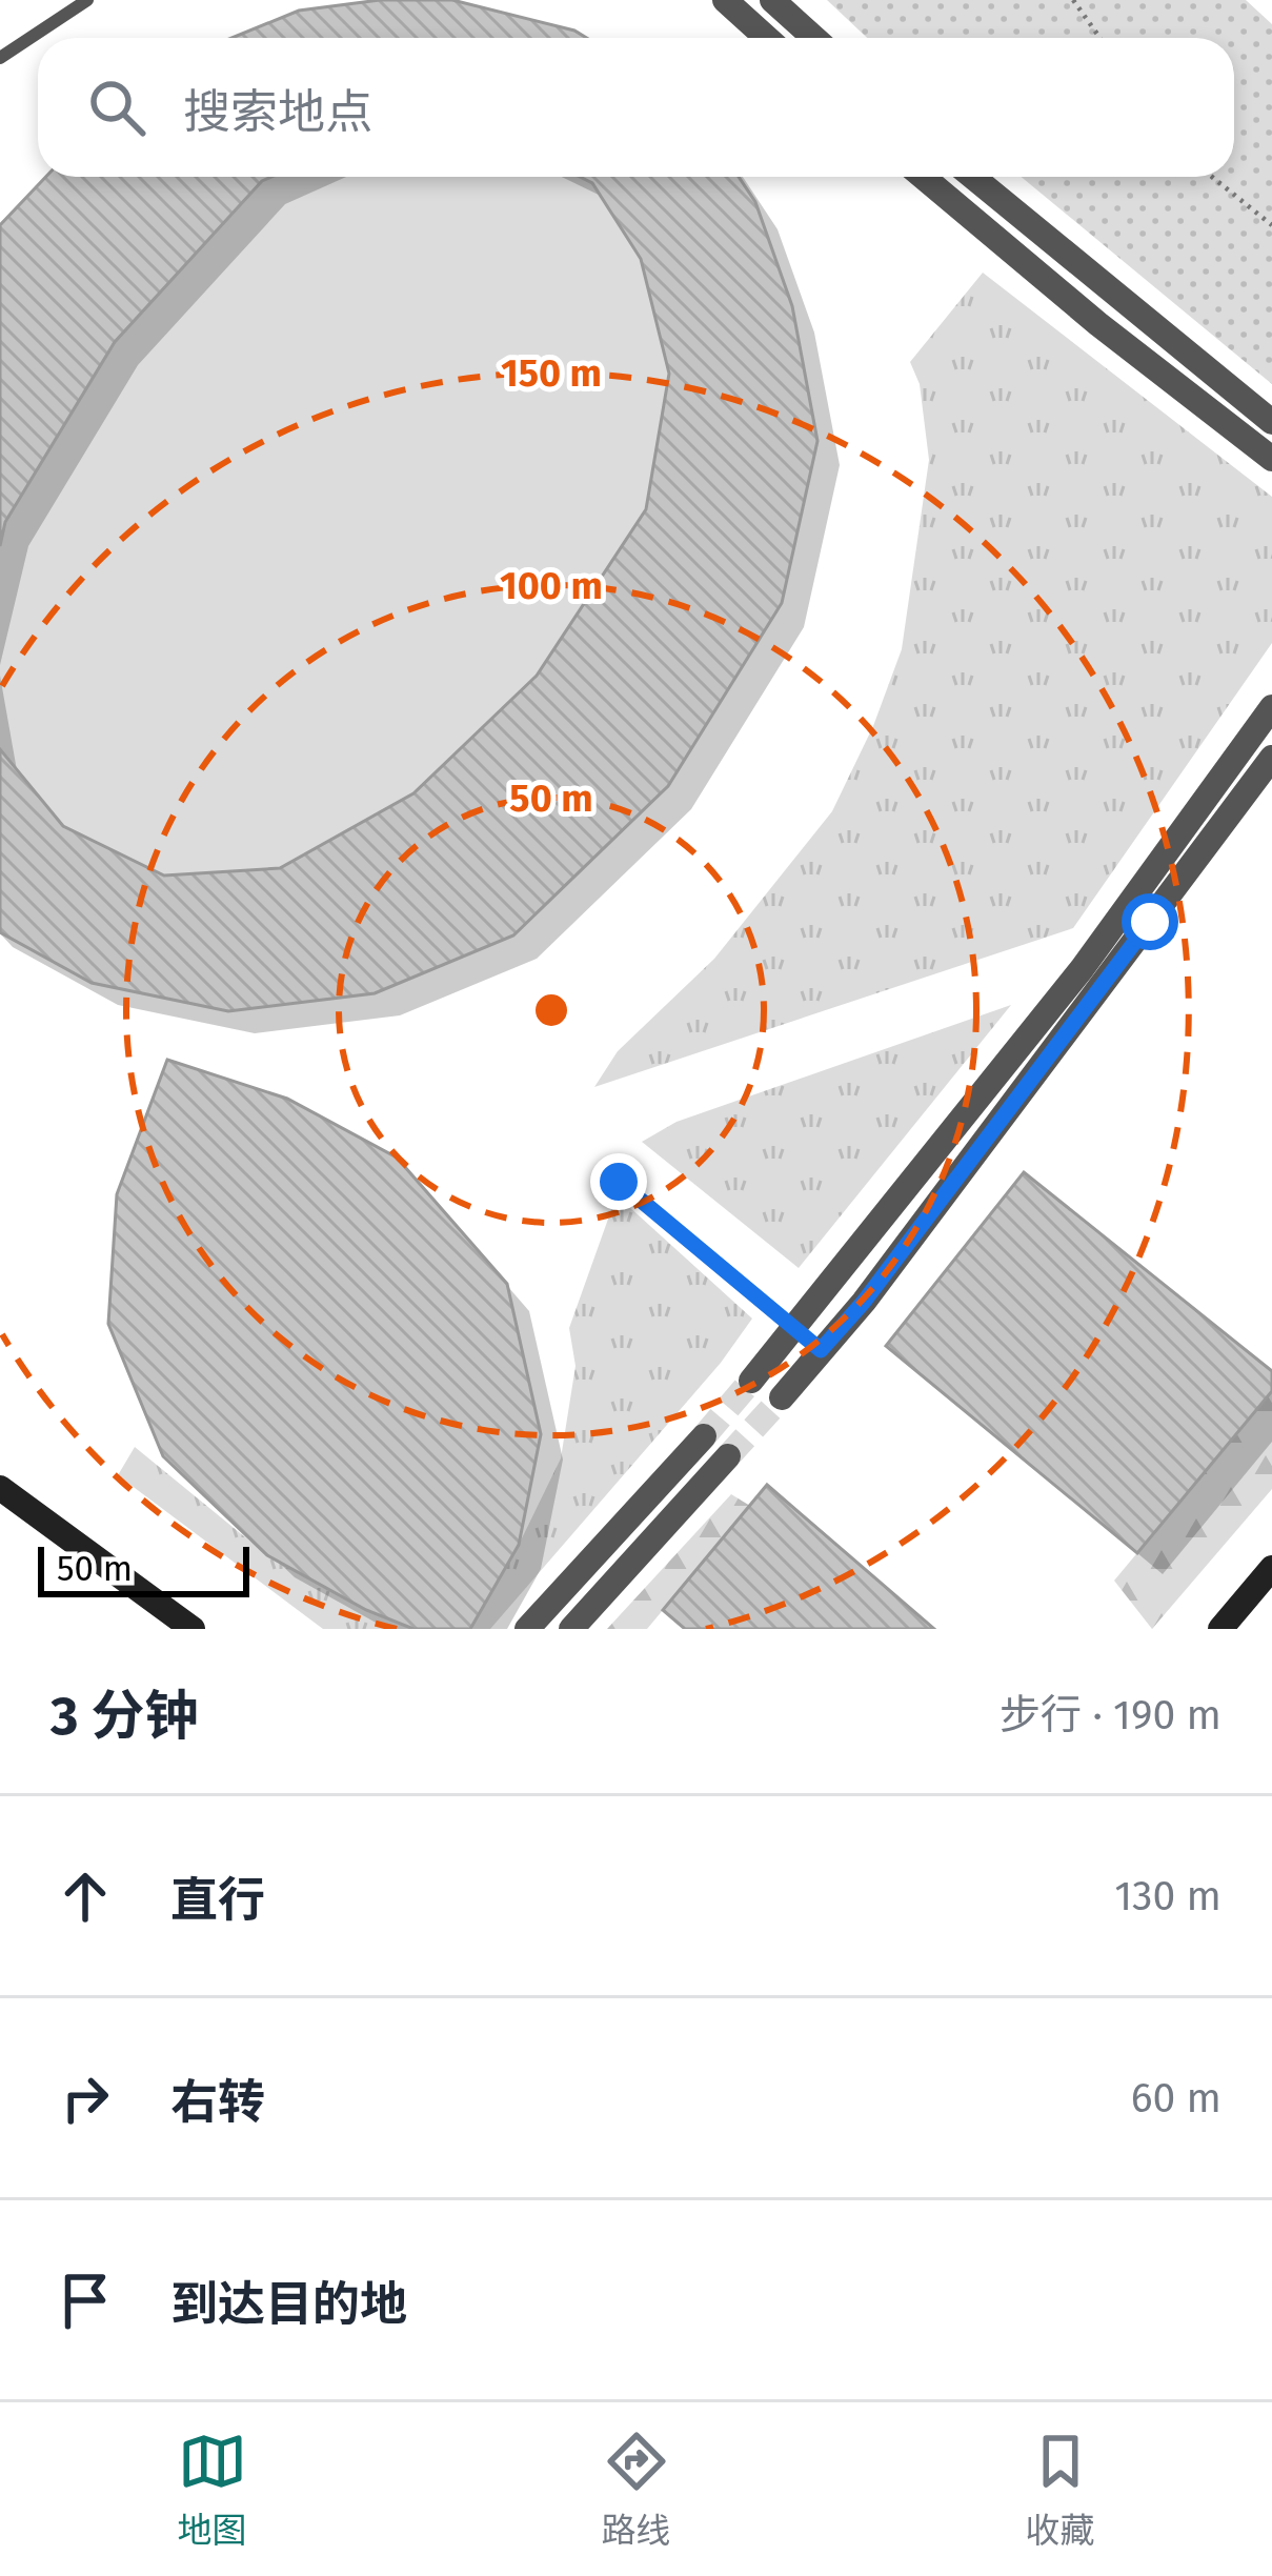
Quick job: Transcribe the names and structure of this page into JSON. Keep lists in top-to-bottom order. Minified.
{"scale_bar":"50 m","page":{"search":"搜索地点","scale":"50 m","heading":["3 分钟","步行 · 190 m"],"list":[["直行","130 m"],["右转","60 m"],"到达目的地"],"nav":["地图","路线","收藏"]},"rings":["150 m","100 m","50 m"]}
